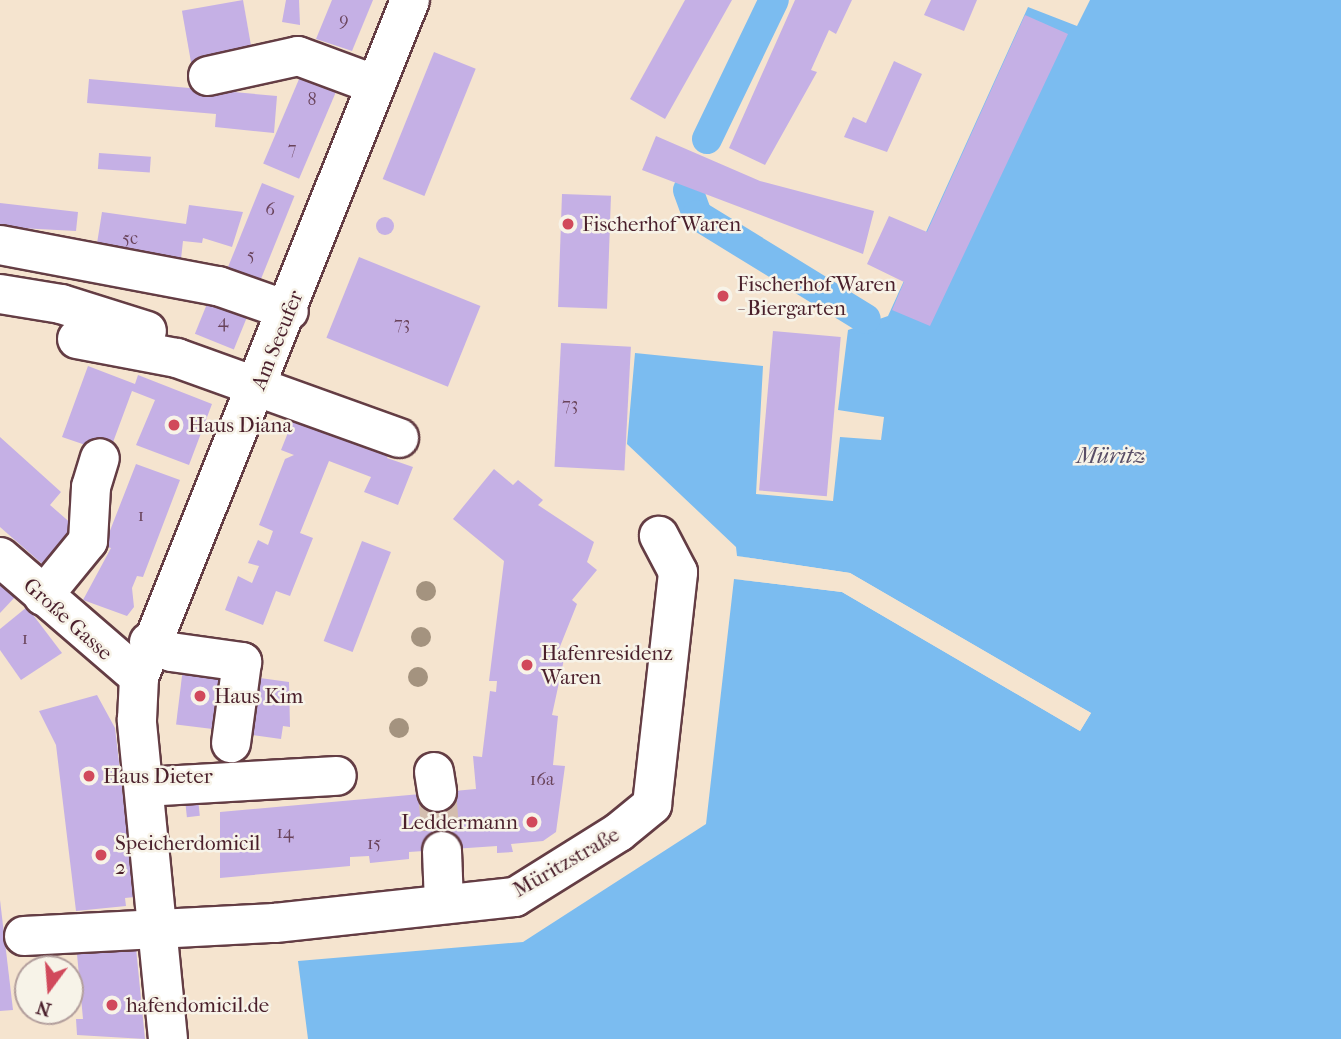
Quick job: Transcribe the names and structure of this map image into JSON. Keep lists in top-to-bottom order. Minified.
{"streets":{"street":["Am Seeufer","Große Gasse","Müritzstraße"]},"crossings":[["Am Seeufer","Große Gasse"]],"water":["Müritz"],"places":["Fischerhof Waren","Fischerhof Waren - Biergarten","Haus Diana","Hafenresidenz Waren","Haus Kim","Haus Dieter","Leddermann","Speicherdomicil 2","hafendomicil.de"],"house_numbers":["9","8","7","6","5c","5","4","73","73","1","1","16a","14","15"],"north":"bottom"}
